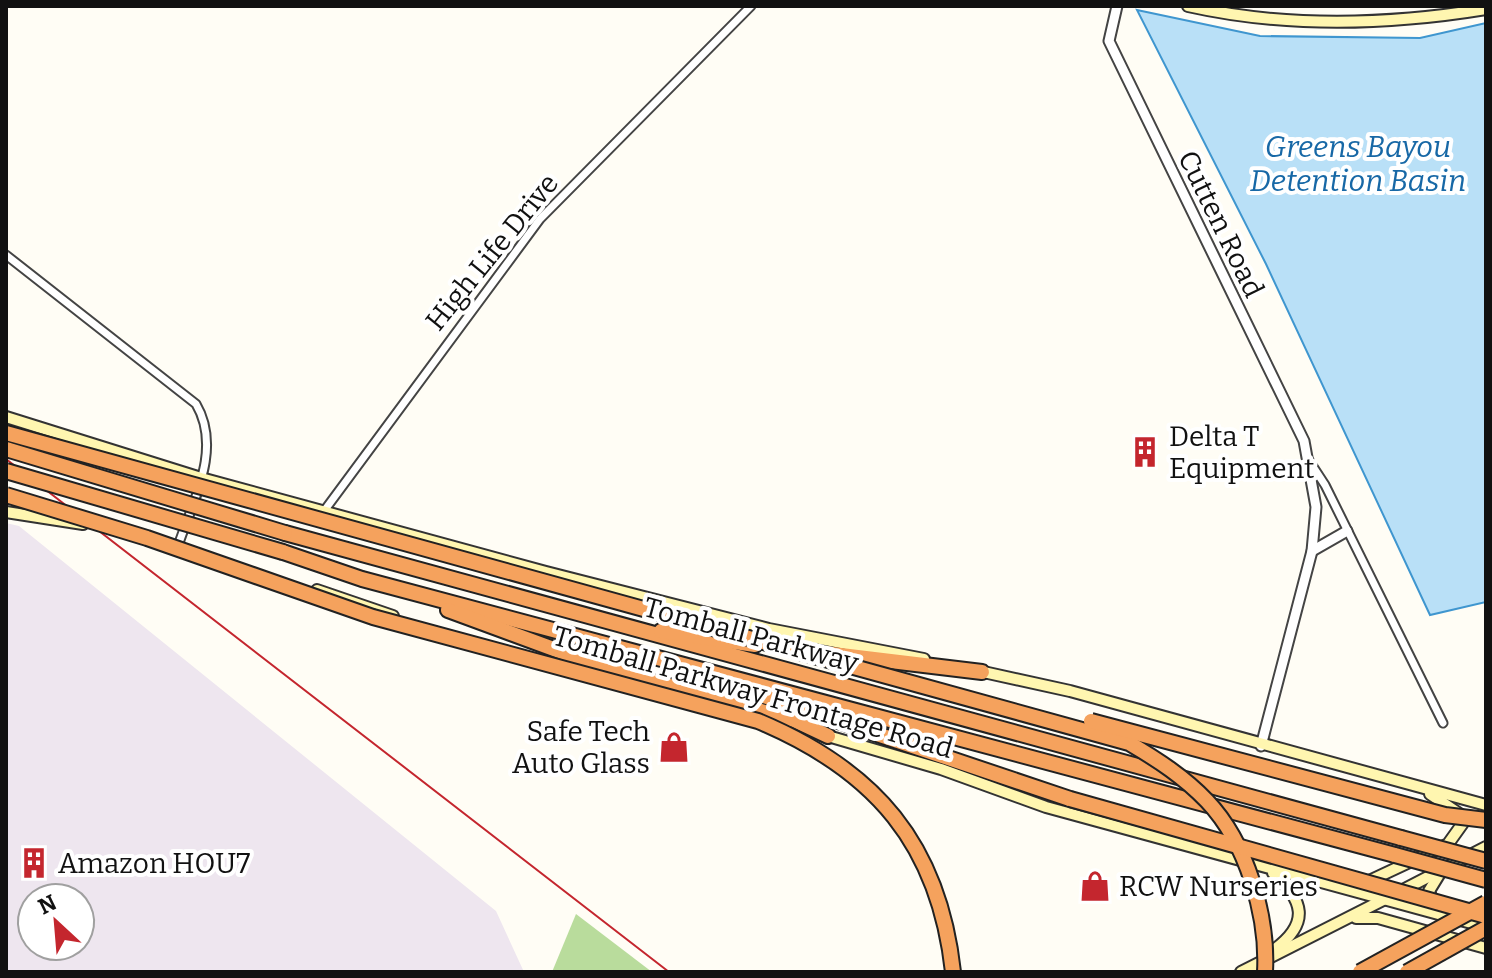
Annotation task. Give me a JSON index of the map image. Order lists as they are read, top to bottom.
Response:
{
  "streets": {
    "highway": ["Tomball Parkway"],
    "main road": ["Tomball Parkway Frontage Road"],
    "street": ["Cutten Road", "High Life Drive"]
  },
  "crossings": [
    ["Cutten Road", "Tomball Parkway Frontage Road"],
    ["High Life Drive", "Tomball Parkway Frontage Road"]
  ],
  "water": ["Greens Bayou Detention Basin"],
  "places": {
    "building": ["Delta T Equipment", "Amazon HOU7"],
    "shop": ["Safe Tech Auto Glass", "RCW Nurseries"]
  },
  "north": "top left"
}
